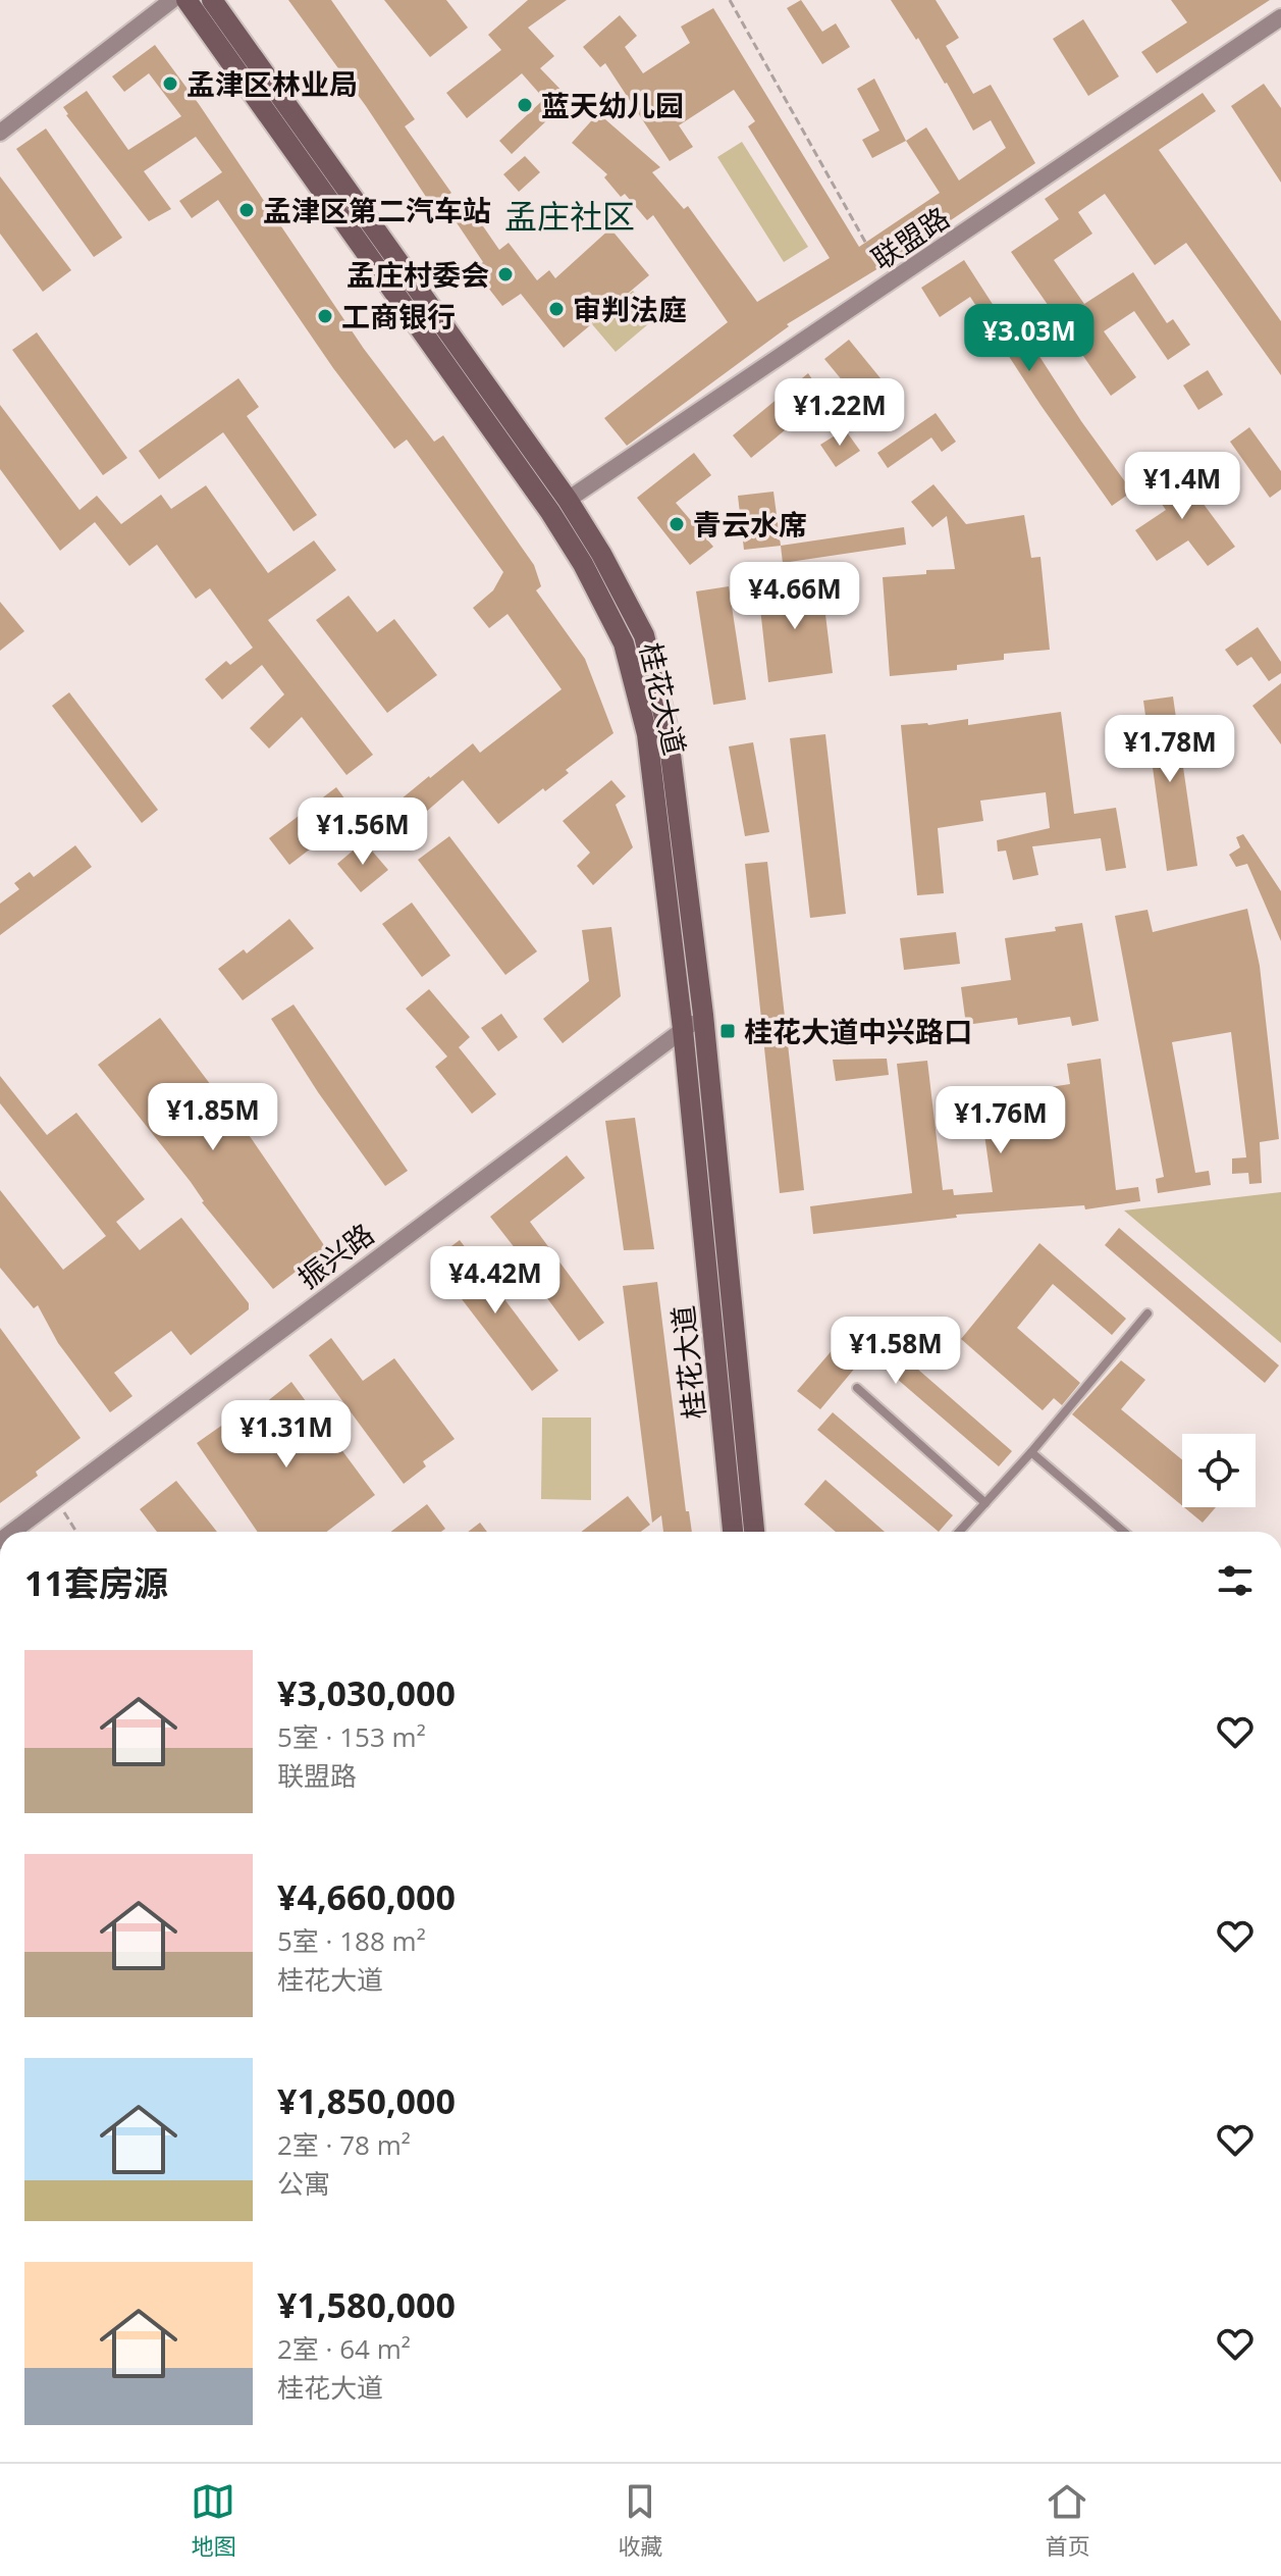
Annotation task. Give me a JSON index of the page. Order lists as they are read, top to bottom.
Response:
{
  "streets": {
    "main road": ["桂花大道"],
    "street": ["联盟路", "振兴路"]
  },
  "crossings": [
    ["联盟路", "桂花大道"],
    ["桂花大道", "振兴路"]
  ],
  "districts": ["孟庄社区"],
  "places": {
    "other": [
      "孟津区林业局",
      "蓝天幼儿园",
      "孟津区第二汽车站",
      "孟庄村委会",
      "审判法庭",
      "工商银行",
      "青云水席"
    ],
    "transit": ["桂花大道中兴路口"]
  },
  "page": {
    "price": [
      "¥3.03M",
      "¥1.22M",
      "¥1.4M",
      "¥4.66M",
      "¥1.78M",
      "¥1.56M",
      "¥1.85M",
      "¥1.76M",
      "¥4.42M",
      "¥1.58M",
      "¥1.31M"
    ],
    "heading": "11套房源",
    "list": [
      {
        "name": "¥3,030,000",
        "note": "5室 · 153 m² · 联盟路"
      },
      {
        "name": "¥4,660,000",
        "note": "5室 · 188 m² · 桂花大道"
      },
      {
        "name": "¥1,850,000",
        "note": "2室 · 78 m² · 公寓"
      },
      {
        "name": "¥1,580,000",
        "note": "2室 · 64 m² · 桂花大道"
      }
    ],
    "tabs": ["地图", "收藏", "首页"]
  }
}
